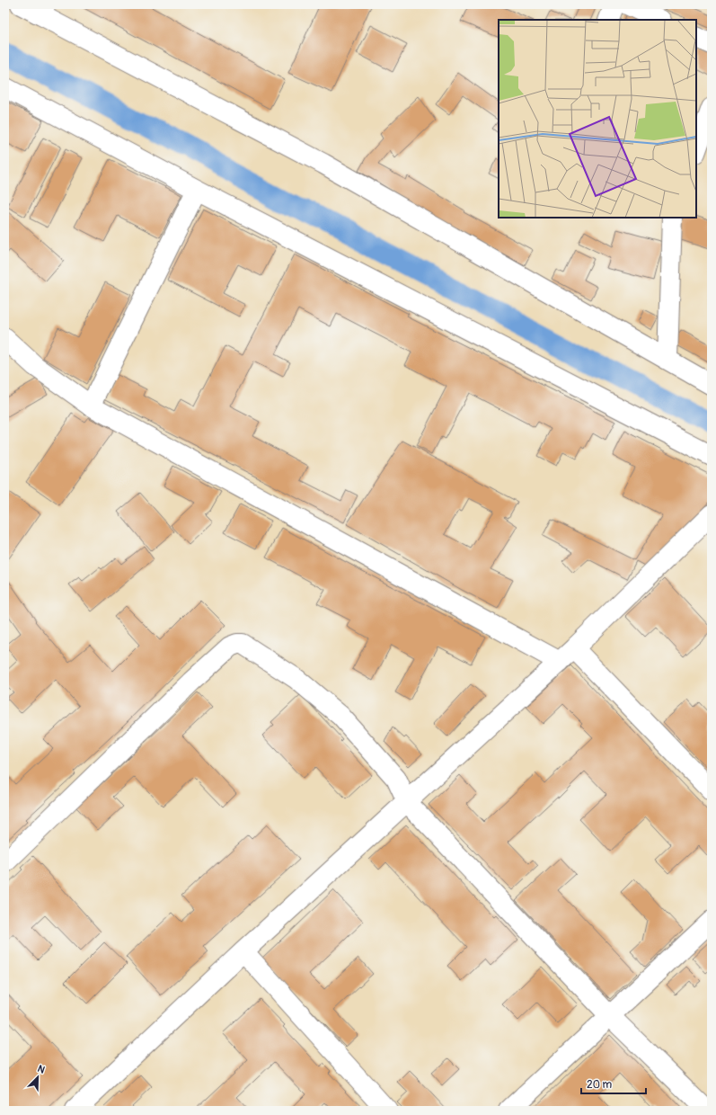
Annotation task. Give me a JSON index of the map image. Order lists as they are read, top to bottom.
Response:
{
  "scale_bar": "20 m",
  "north": "top right"
}
